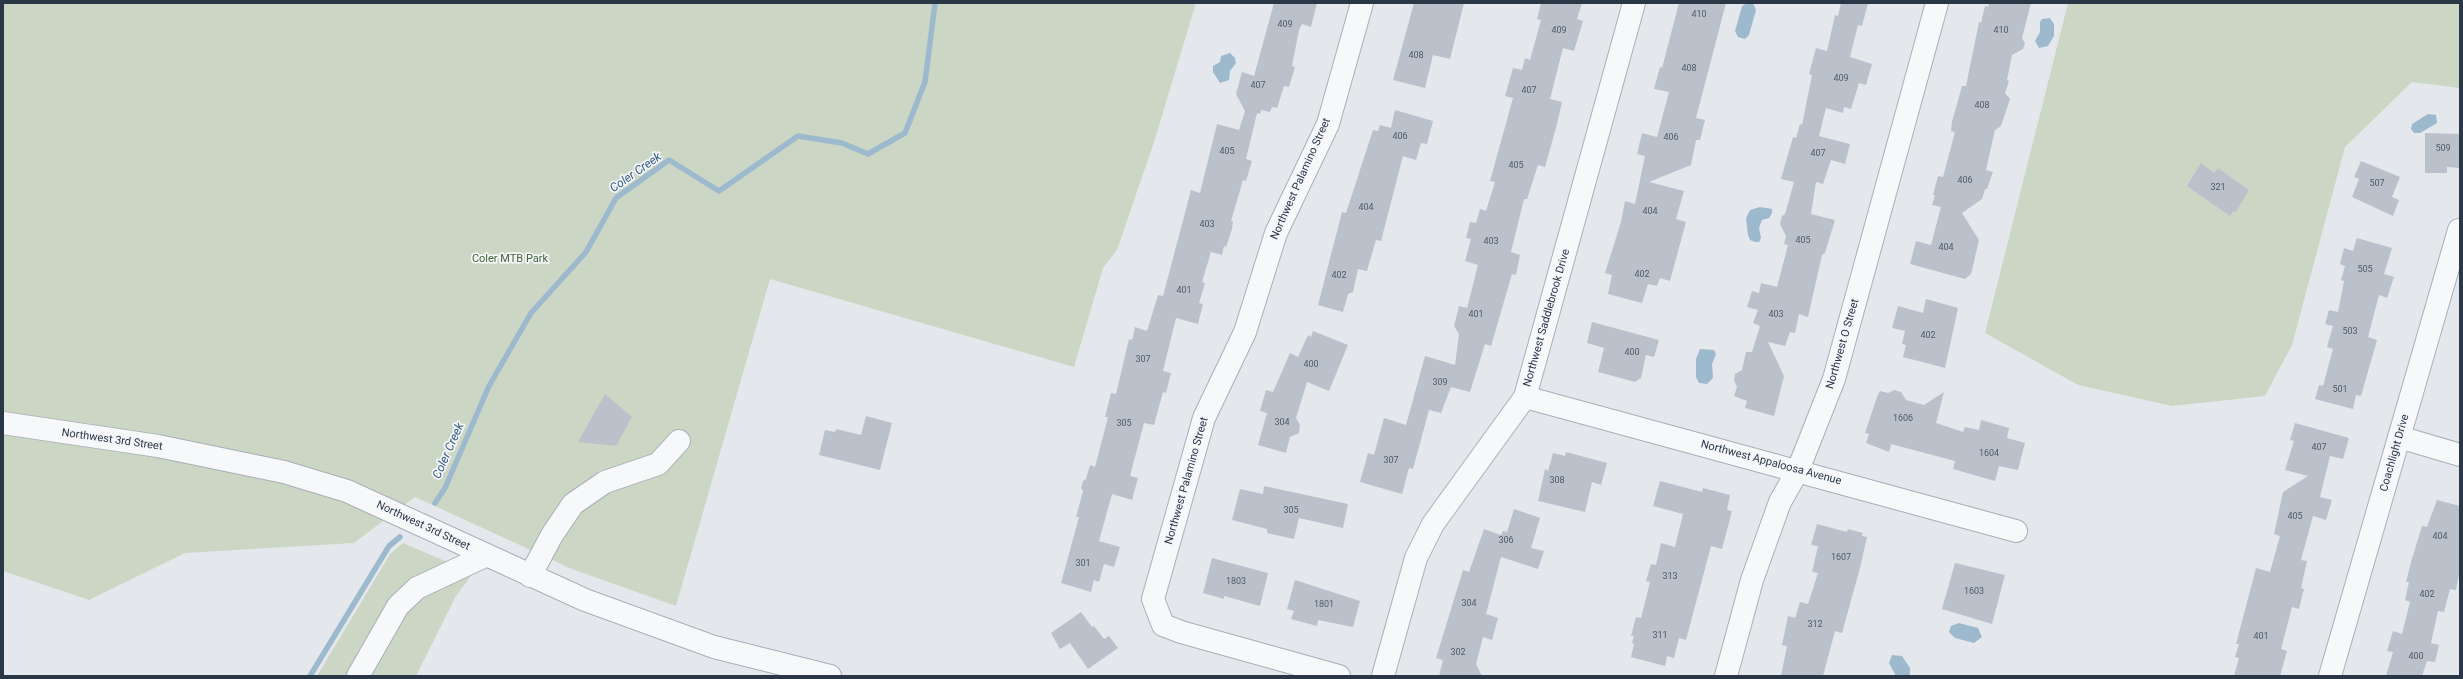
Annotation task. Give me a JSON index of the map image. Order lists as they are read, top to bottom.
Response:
{
  "streets": {
    "street": [
      "Northwest Palamino Street",
      "Northwest Saddlebrook Drive",
      "Northwest O Street",
      "Northwest 3rd Street",
      "Coachlight Drive",
      "Northwest Appaloosa Avenue"
    ]
  },
  "crossings": [
    ["Northwest Saddlebrook Drive", "Northwest Appaloosa Avenue"],
    ["Northwest O Street", "Northwest Appaloosa Avenue"]
  ],
  "water": ["Coler Creek"],
  "parks": ["Coler MTB Park"],
  "house_numbers": [
    "410",
    "409",
    "409",
    "410",
    "408",
    "408",
    "409",
    "407",
    "407",
    "408",
    "406",
    "406",
    "509",
    "405",
    "407",
    "405",
    "406",
    "507",
    "321",
    "404",
    "404",
    "403",
    "405",
    "403",
    "404",
    "505",
    "402",
    "402",
    "401",
    "401",
    "403",
    "503",
    "402",
    "400",
    "307",
    "400",
    "309",
    "501",
    "1606",
    "304",
    "305",
    "407",
    "1604",
    "307",
    "308",
    "305",
    "405",
    "404",
    "306",
    "1607",
    "301",
    "313",
    "1803",
    "1603",
    "402",
    "304",
    "1801",
    "312",
    "311",
    "401",
    "302",
    "400"
  ]
}
